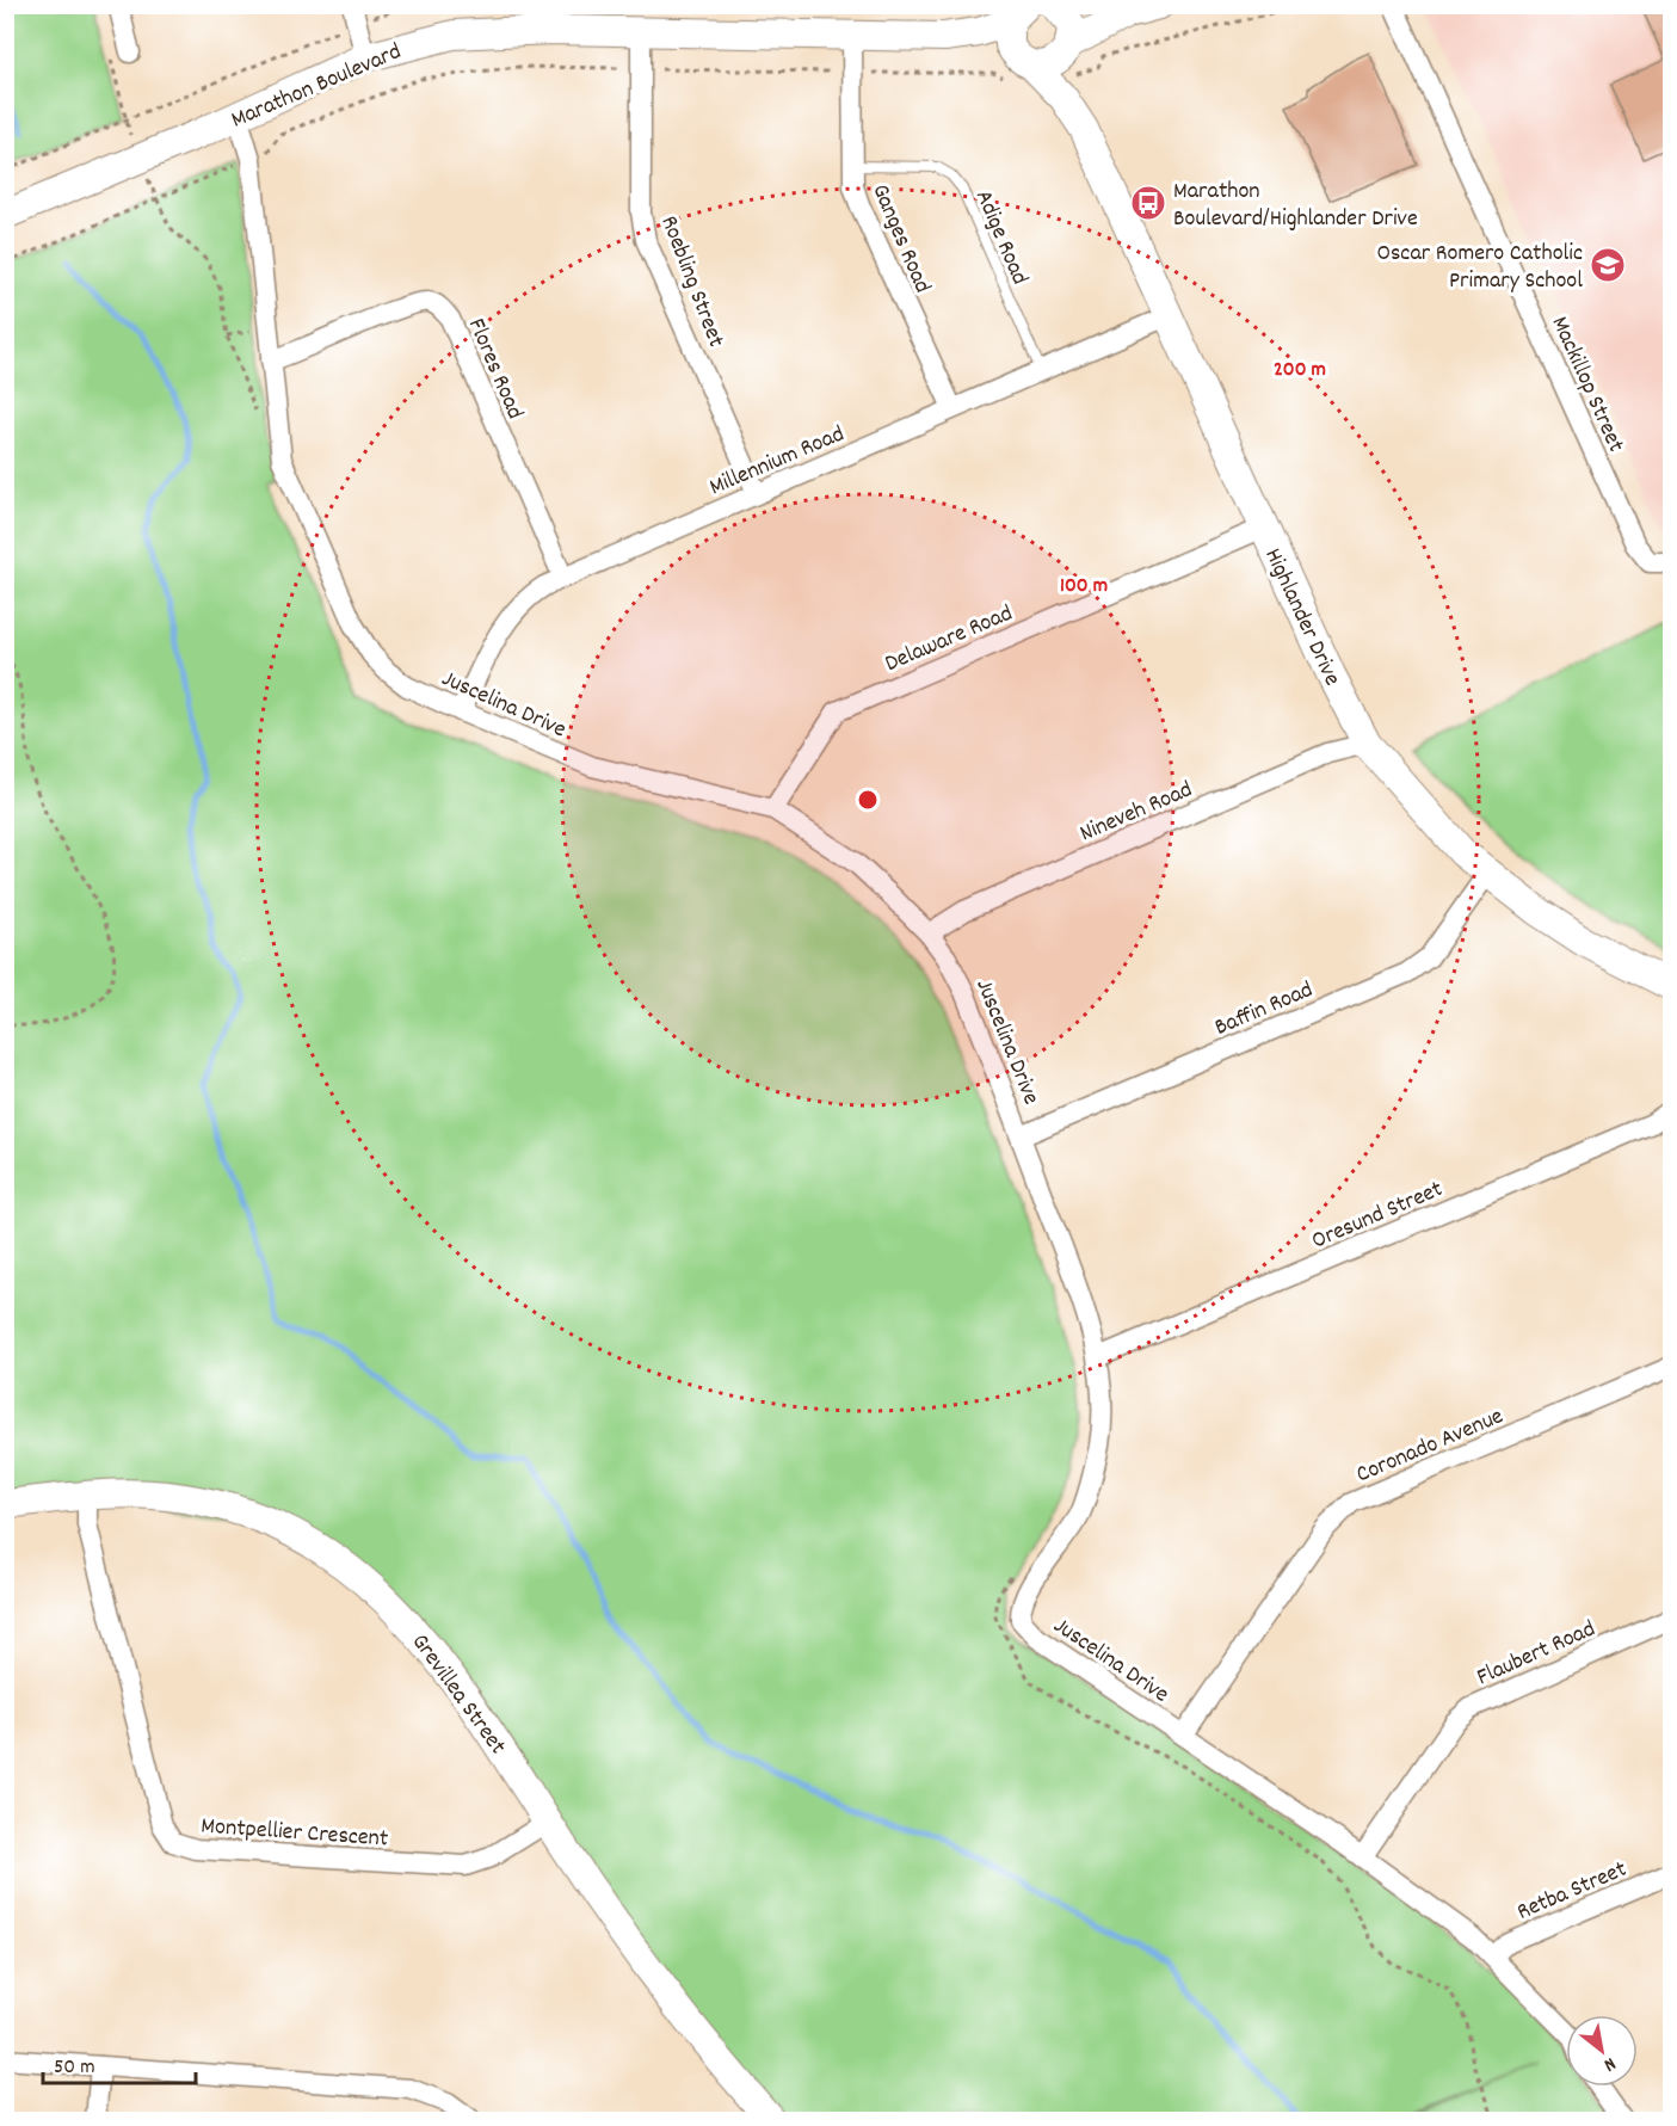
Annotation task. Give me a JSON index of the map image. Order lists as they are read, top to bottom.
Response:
{
  "streets": {
    "street": [
      "Marathon Boulevard",
      "Ganges Road",
      "Roebling Street",
      "Flores Road",
      "Mackillop Street",
      "Millennium Road",
      "Highlander Drive",
      "Delaware Road",
      "Juscelina Drive",
      "Nineveh Road",
      "Baffin Road",
      "Oresund Street",
      "Coronado Avenue",
      "Flaubert Road",
      "Grevillea Street",
      "Montpellier Crescent",
      "Retba Street"
    ],
    "lane": ["Adige Road"]
  },
  "crossings": [
    ["Marathon Boulevard", "Ganges Road"],
    ["Marathon Boulevard", "Roebling Street"],
    ["Marathon Boulevard", "Highlander Drive"],
    ["Marathon Boulevard", "Juscelina Drive"],
    ["Adige Road", "Ganges Road"],
    ["Adige Road", "Millennium Road"],
    ["Ganges Road", "Millennium Road"],
    ["Roebling Street", "Millennium Road"],
    ["Flores Road", "Millennium Road"],
    ["Flores Road", "Juscelina Drive"],
    ["Millennium Road", "Highlander Drive"],
    ["Millennium Road", "Juscelina Drive"],
    ["Highlander Drive", "Delaware Road"],
    ["Highlander Drive", "Nineveh Road"],
    ["Highlander Drive", "Baffin Road"],
    ["Delaware Road", "Juscelina Drive"],
    ["Juscelina Drive", "Nineveh Road"],
    ["Juscelina Drive", "Baffin Road"],
    ["Juscelina Drive", "Oresund Street"],
    ["Juscelina Drive", "Coronado Avenue"],
    ["Juscelina Drive", "Flaubert Road"],
    ["Juscelina Drive", "Retba Street"],
    ["Grevillea Street", "Montpellier Crescent"]
  ],
  "places": {
    "bus stop": ["Marathon Boulevard/Highlander Drive"],
    "school or university": ["Oscar Romero Catholic Primary School"]
  },
  "scale_bar": "50 m",
  "north": "bottom right",
  "rings": ["200 m", "100 m"]
}
